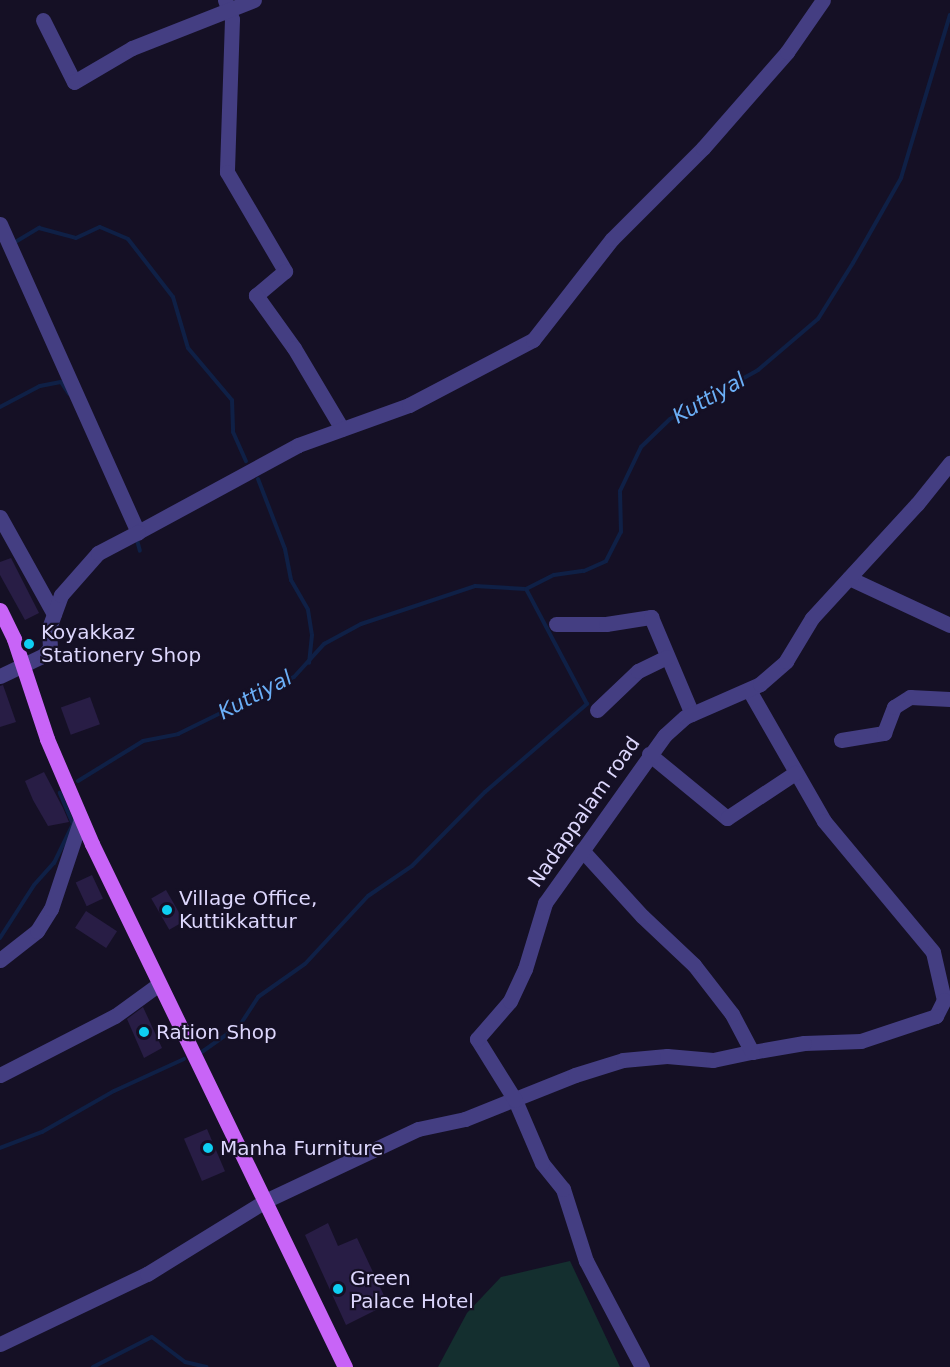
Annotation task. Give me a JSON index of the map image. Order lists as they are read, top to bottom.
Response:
{
  "streets": {
    "street": ["Nadappalam road"]
  },
  "water": ["Kuttiyal"],
  "places": [
    "Koyakkaz Stationery Shop",
    "Village Office, Kuttikkattur",
    "Ration Shop",
    "Manha Furniture",
    "Green Palace Hotel"
  ]
}
